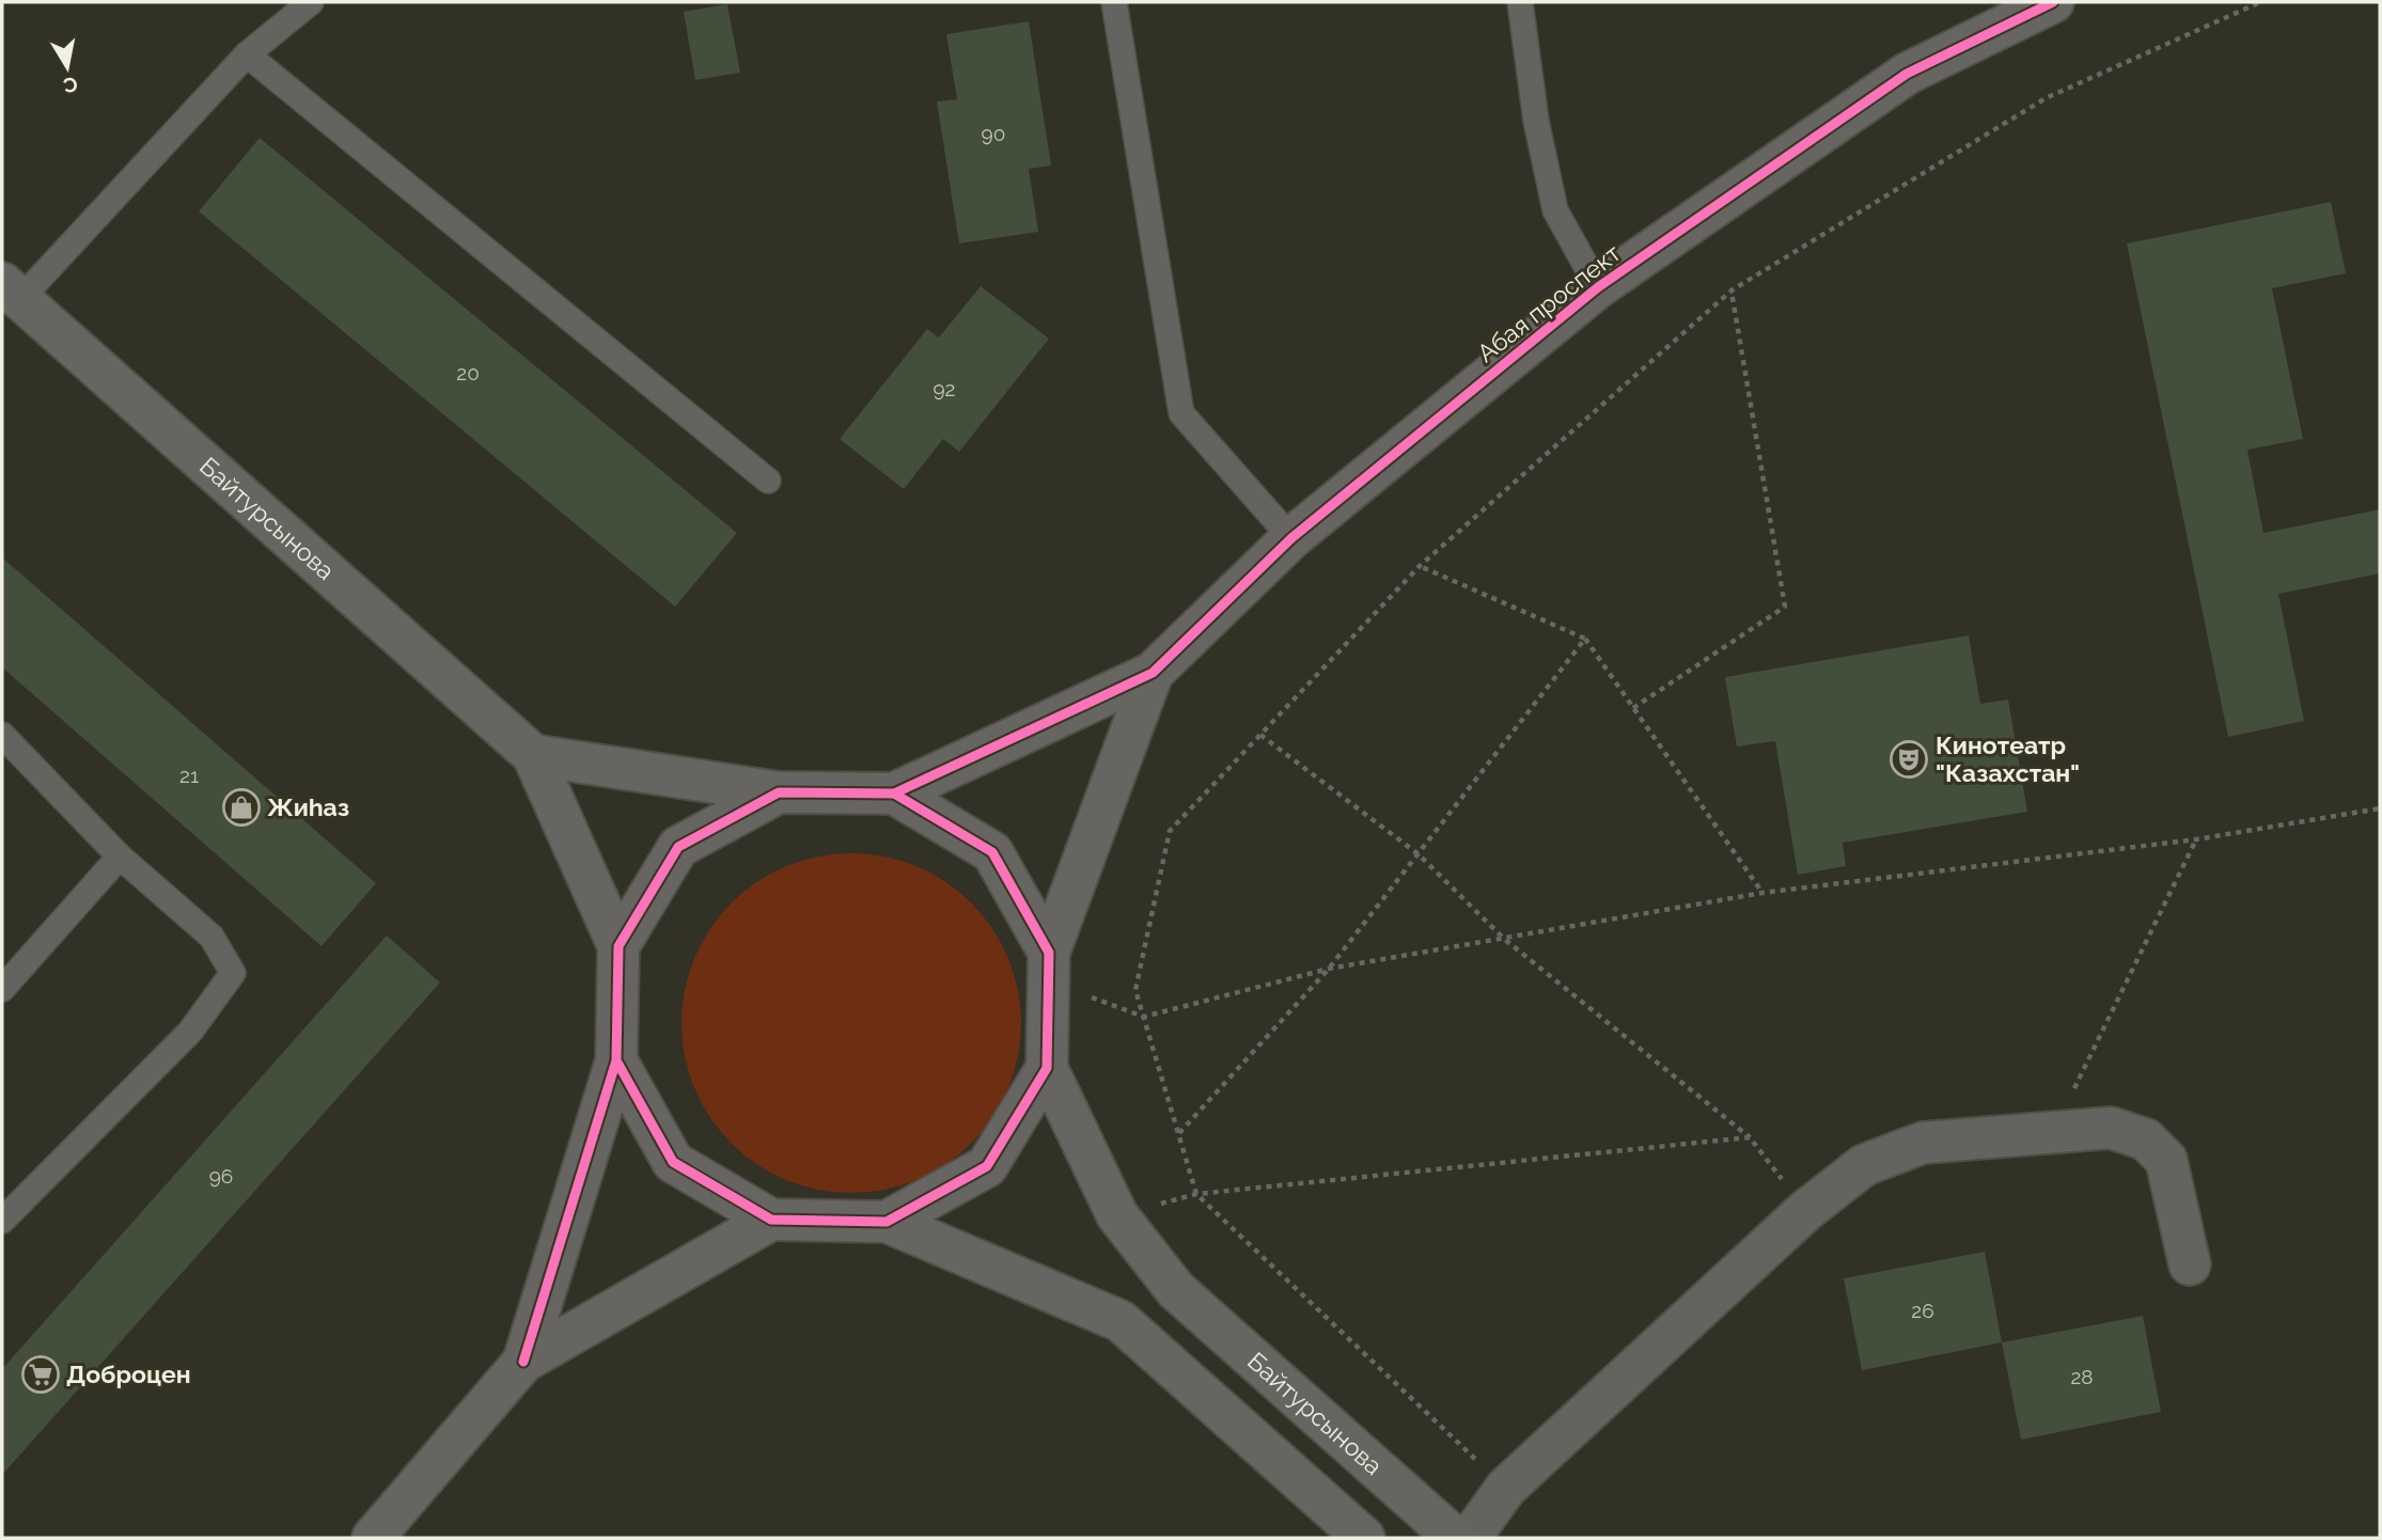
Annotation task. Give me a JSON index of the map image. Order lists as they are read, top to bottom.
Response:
{
  "streets": {
    "street": ["Абая проспект", "Байтурсынова"]
  },
  "places": {
    "theatre": ["Кинотеатр \"Казахстан\""],
    "shop": ["Жиһаз"],
    "supermarket": ["Доброцен"]
  },
  "house_numbers": [
    "90",
    "20",
    "92",
    "21",
    "96",
    "26",
    "28"
  ],
  "north": "bottom"
}
